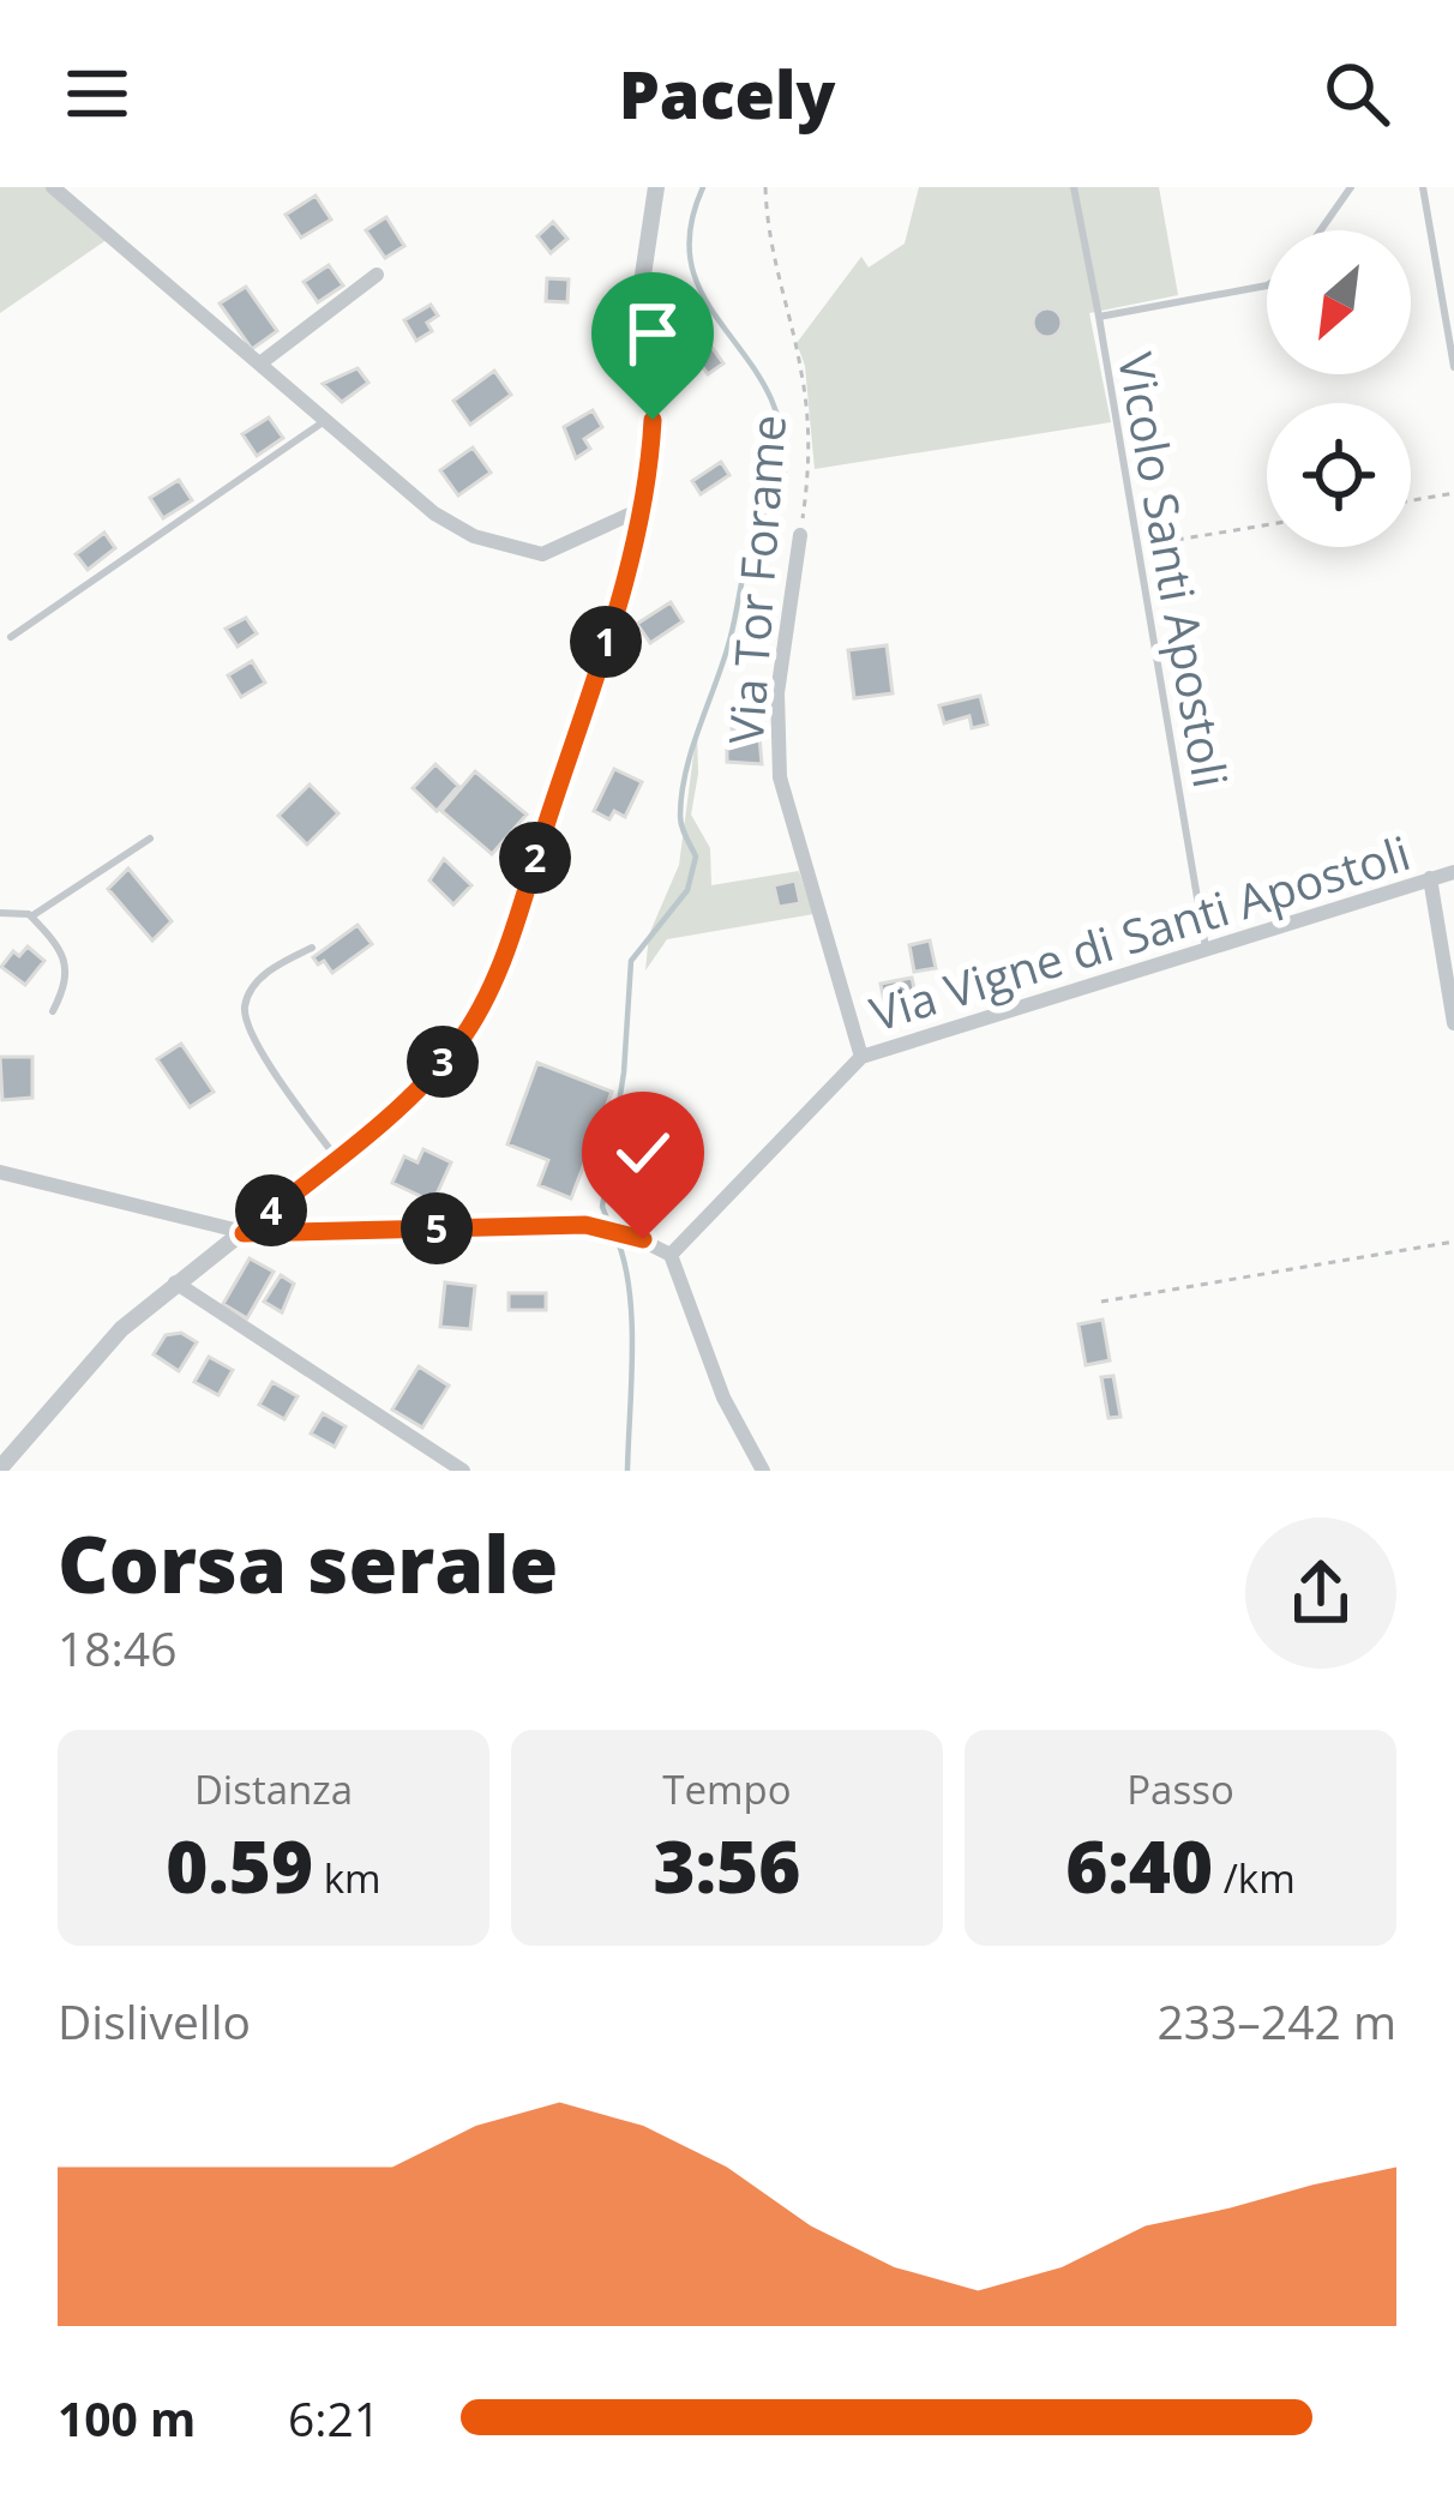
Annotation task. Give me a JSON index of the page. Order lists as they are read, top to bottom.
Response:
{
  "streets": {
    "street": ["Via Tor Forame", "Via Vigne di Santi Apostoli"],
    "lane": ["Vicolo Santi Apostoli"]
  },
  "crossings": [
    ["Vicolo Santi Apostoli", "Via Vigne di Santi Apostoli"],
    ["Via Tor Forame", "Via Vigne di Santi Apostoli"]
  ],
  "north": "bottom left",
  "page": {
    "header": "Pacely",
    "pins": [
      "1",
      "2",
      "3",
      "4",
      "5"
    ],
    "heading": ["Corsa serale", "18:46"],
    "stats": [
      ["Distanza", "0.59 km"],
      ["Tempo", "3:56"],
      ["Passo", "6:40 /km"]
    ],
    "chart": ["Dislivello", "233–242 m"],
    "list": [
      {
        "name": "100 m",
        "note": "6:21"
      }
    ]
  }
}
